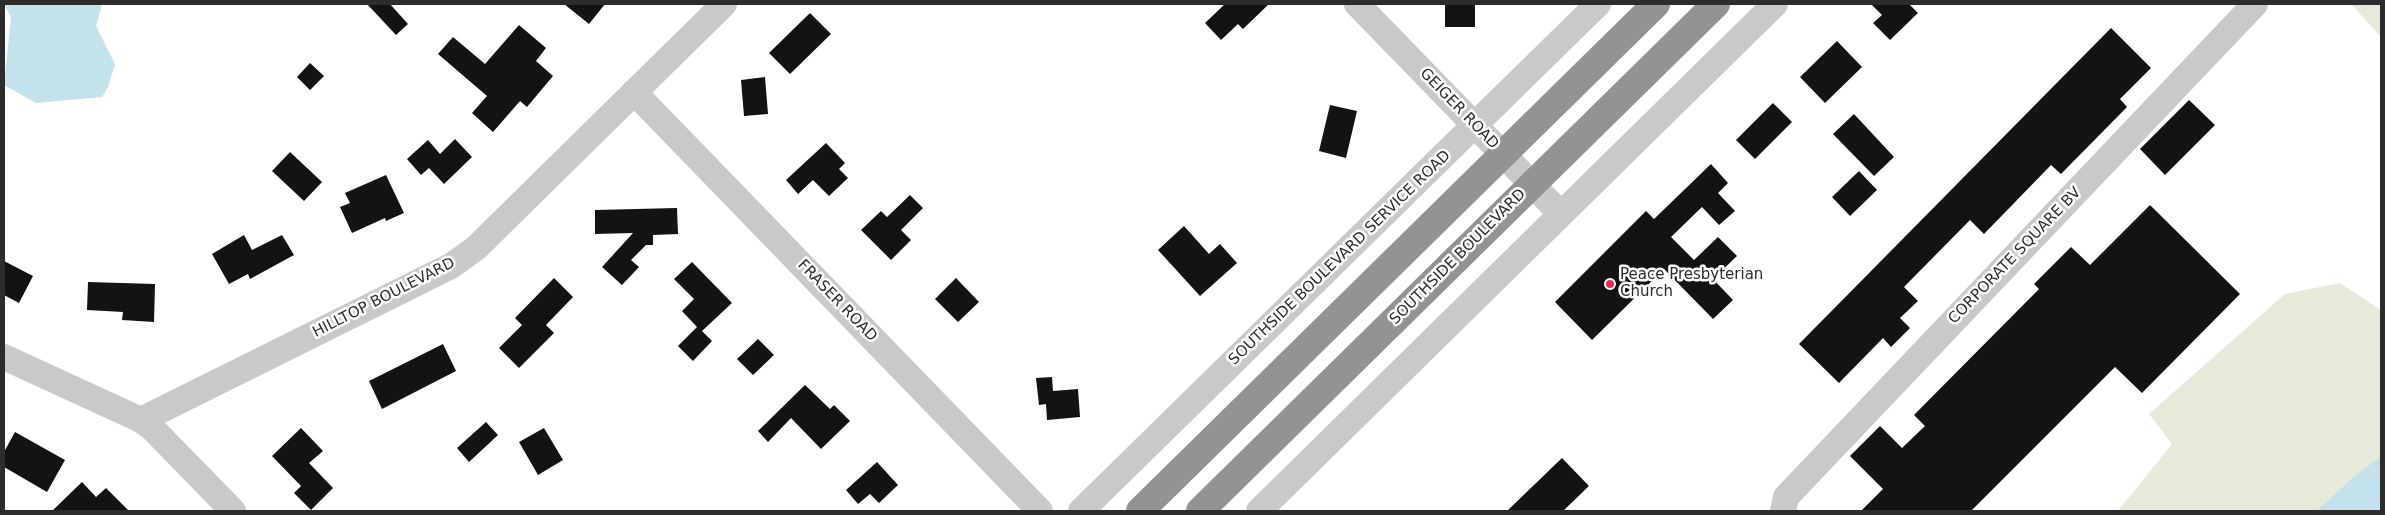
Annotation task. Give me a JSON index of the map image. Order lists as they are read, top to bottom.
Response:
{
  "streets": {
    "highway": ["SOUTHSIDE BOULEVARD"],
    "street": [
      "GEIGER ROAD",
      "CORPORATE SQUARE BV",
      "SOUTHSIDE BOULEVARD SERVICE ROAD",
      "HILLTOP BOULEVARD",
      "FRASER ROAD"
    ]
  },
  "crossings": [
    ["GEIGER ROAD", "SOUTHSIDE BOULEVARD"],
    ["GEIGER ROAD", "SOUTHSIDE BOULEVARD SERVICE ROAD"],
    ["HILLTOP BOULEVARD", "FRASER ROAD"]
  ],
  "places": ["Peace Presbyterian Church"]
}
